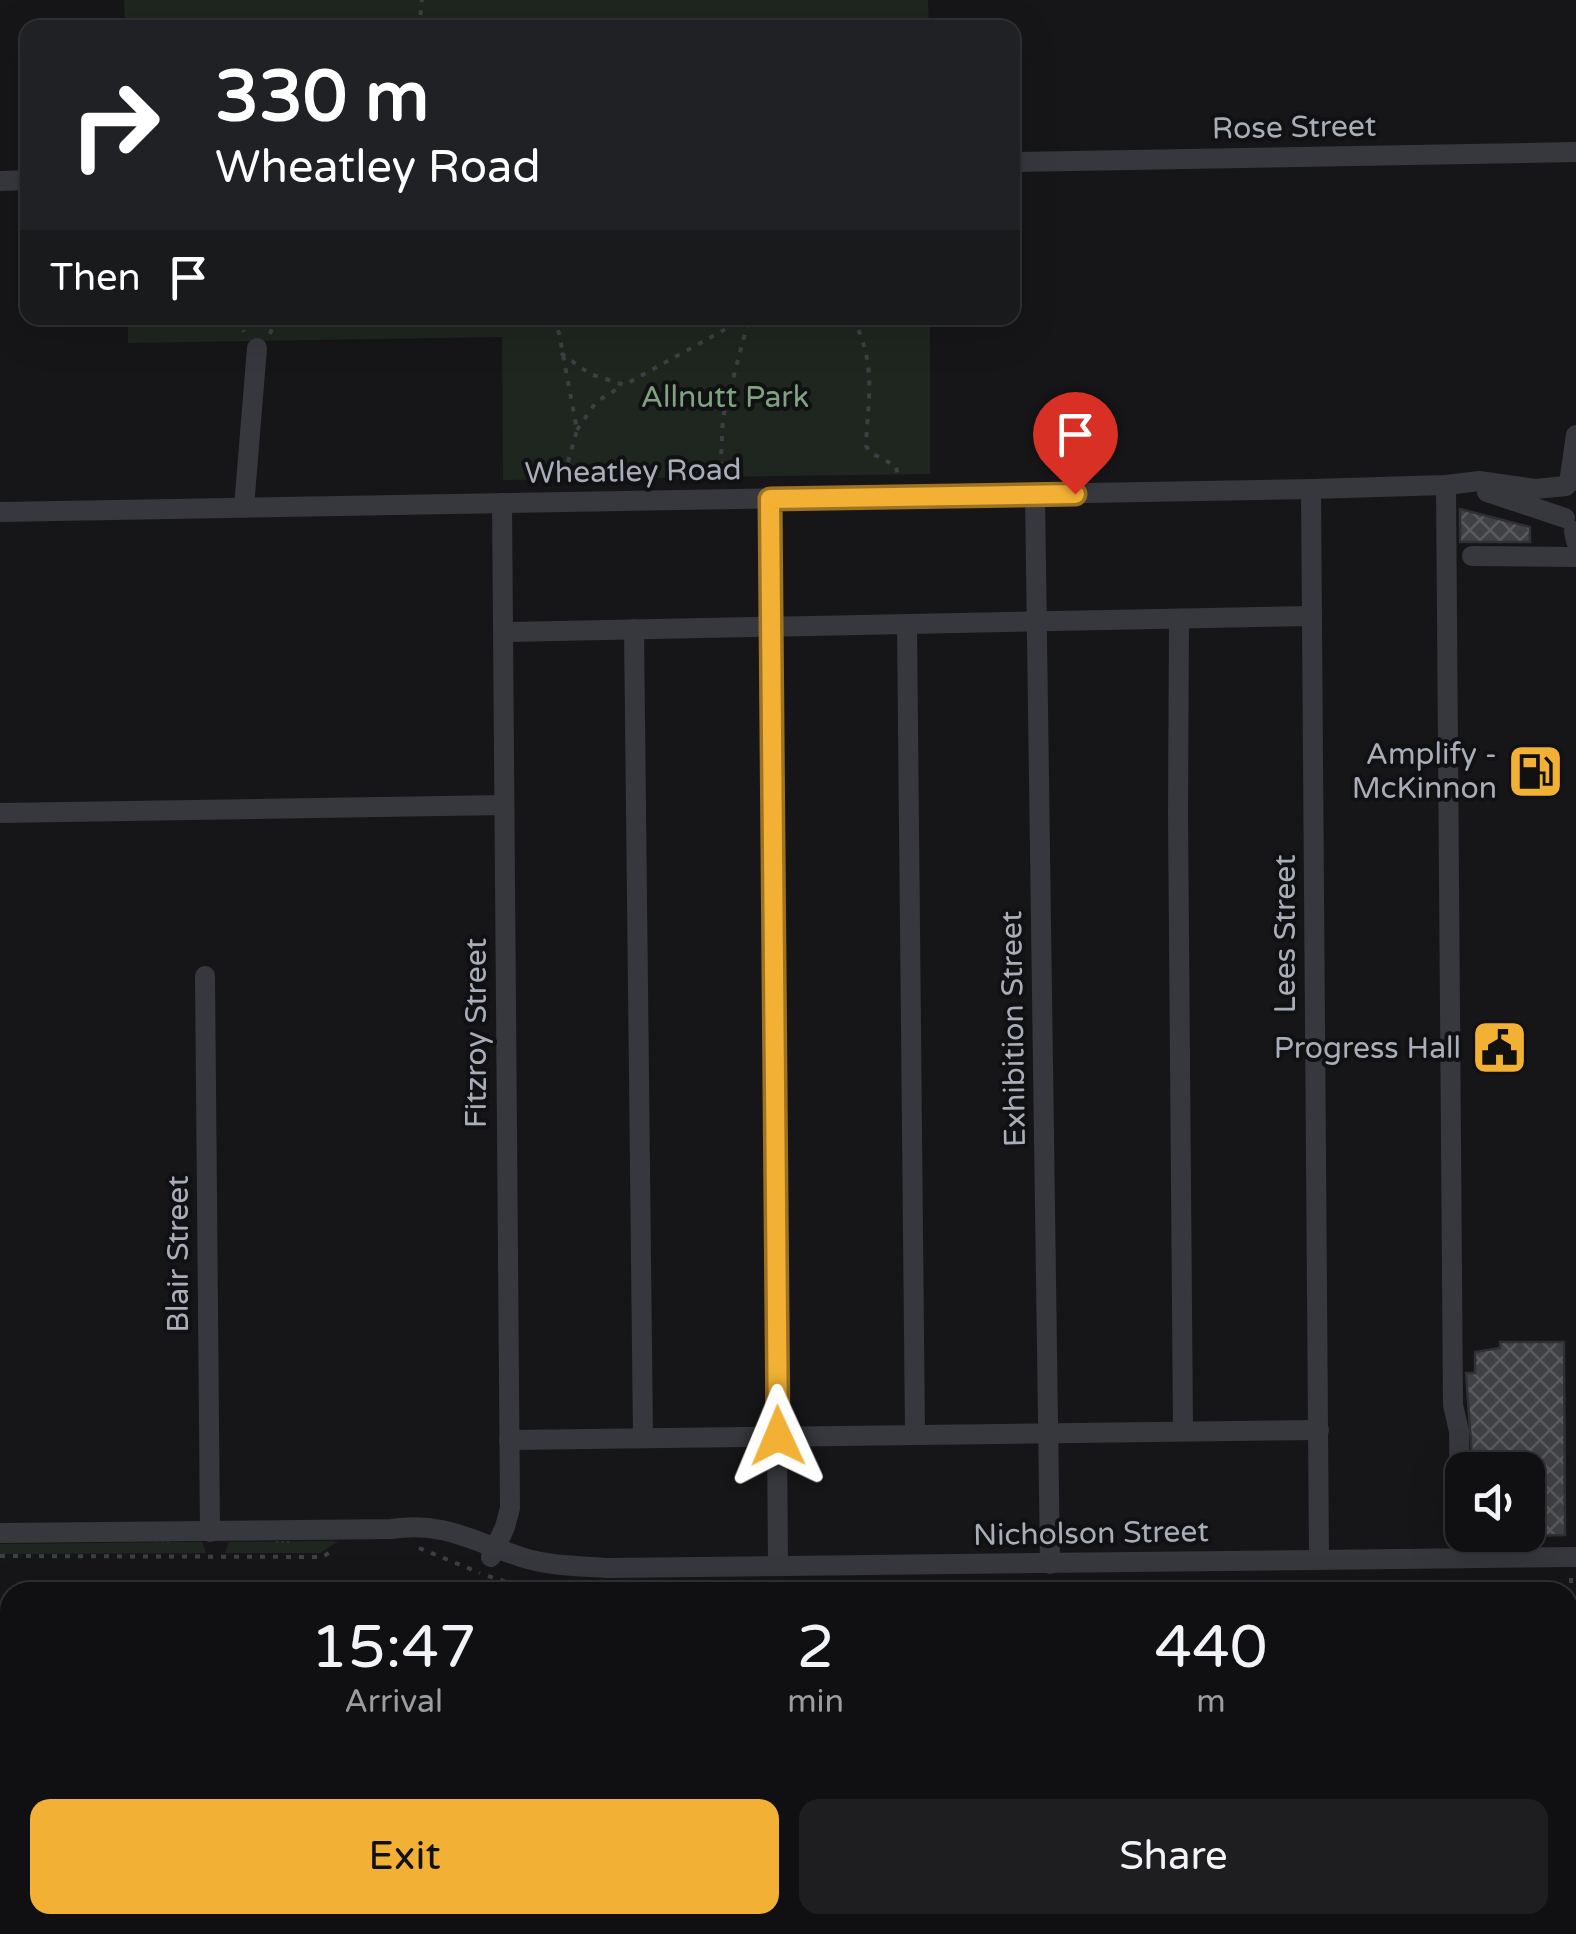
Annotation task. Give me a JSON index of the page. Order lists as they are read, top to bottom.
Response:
{
  "streets": {
    "street": [
      "Rose Street",
      "Wheatley Road",
      "Lees Street",
      "Exhibition Street",
      "Fitzroy Street",
      "Blair Street",
      "Nicholson Street"
    ]
  },
  "crossings": [
    ["Wheatley Road", "Lees Street"],
    ["Wheatley Road", "Exhibition Street"],
    ["Wheatley Road", "Fitzroy Street"],
    ["Lees Street", "Nicholson Street"],
    ["Exhibition Street", "Nicholson Street"],
    ["Fitzroy Street", "Nicholson Street"],
    ["Blair Street", "Nicholson Street"]
  ],
  "parks": ["Allnutt Park"],
  "places": {
    "fuel station": ["Amplify - McKinnon"],
    "public building": ["Progress Hall"]
  },
  "page": {
    "turn": ["330 m", "Wheatley Road"],
    "then": "Then",
    "eta": [
      "15:47",
      "Arrival",
      "2",
      "min",
      "440",
      "m"
    ],
    "buttons": ["Exit", "Share"]
  }
}
